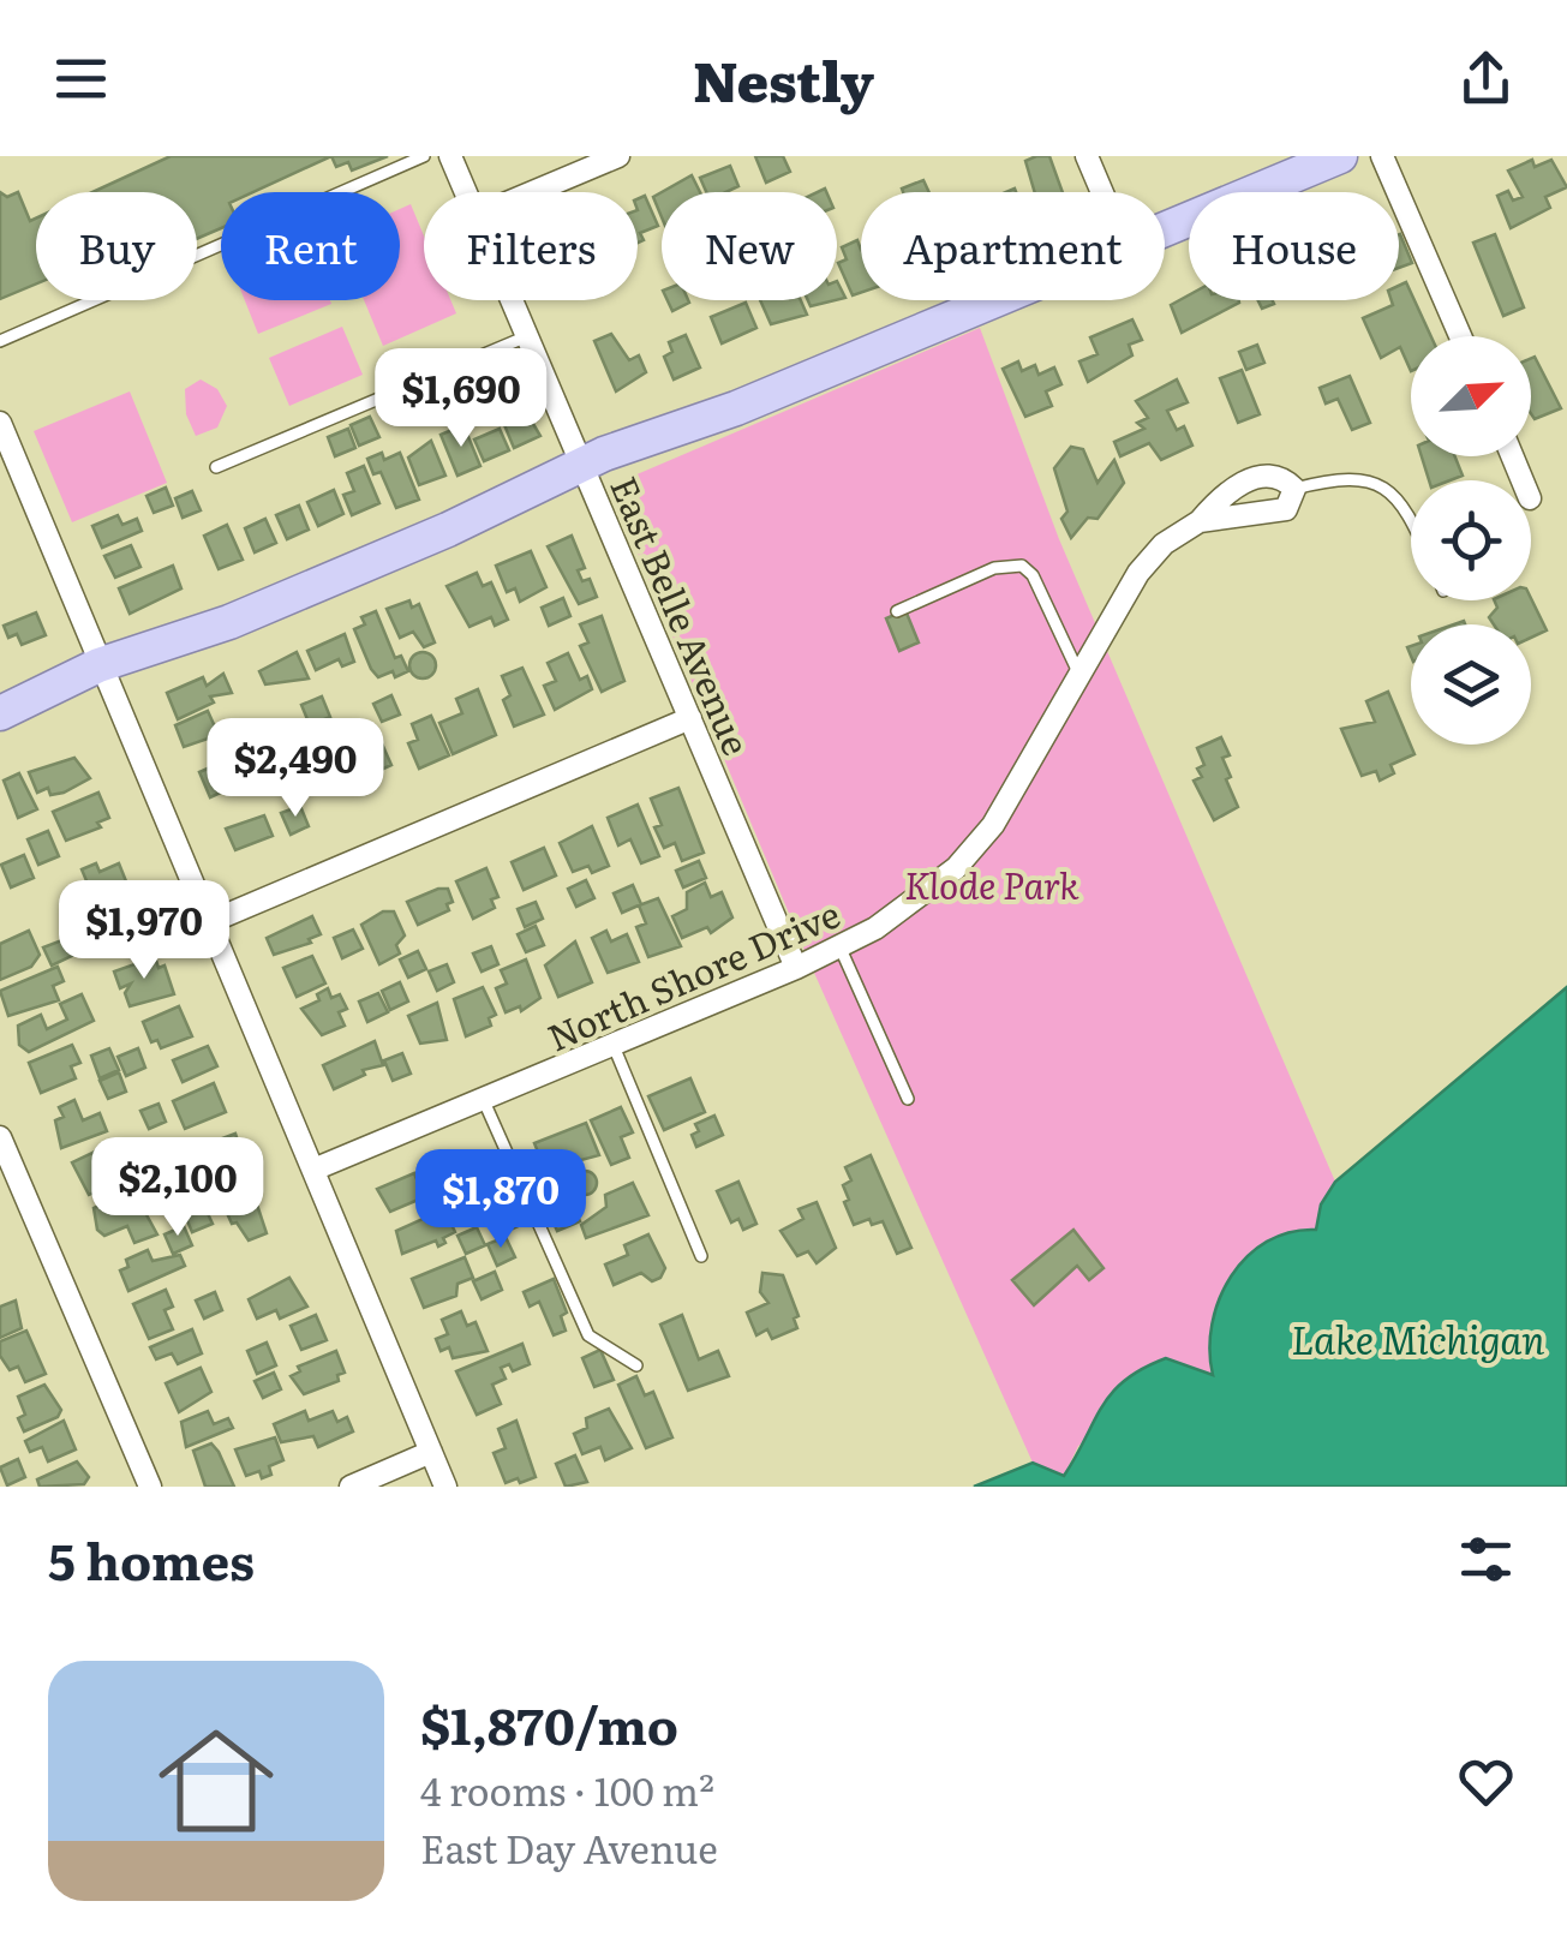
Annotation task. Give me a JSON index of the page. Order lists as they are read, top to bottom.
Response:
{
  "streets": {
    "street": ["East Belle Avenue", "North Shore Drive"]
  },
  "crossings": [
    ["East Belle Avenue", "North Shore Drive"]
  ],
  "water": ["Lake Michigan"],
  "parks": ["Klode Park"],
  "north": "top right",
  "page": {
    "header": "Nestly",
    "chip": [
      "Buy",
      "Rent",
      "Filters",
      "New",
      "Apartment",
      "House"
    ],
    "price": [
      "$1,690",
      "$2,490",
      "$1,970",
      "$2,100",
      "$1,870"
    ],
    "heading": "5 homes",
    "list": [
      {
        "name": "$1,870/mo",
        "note": "4 rooms · 100 m² · East Day Avenue"
      }
    ]
  }
}
